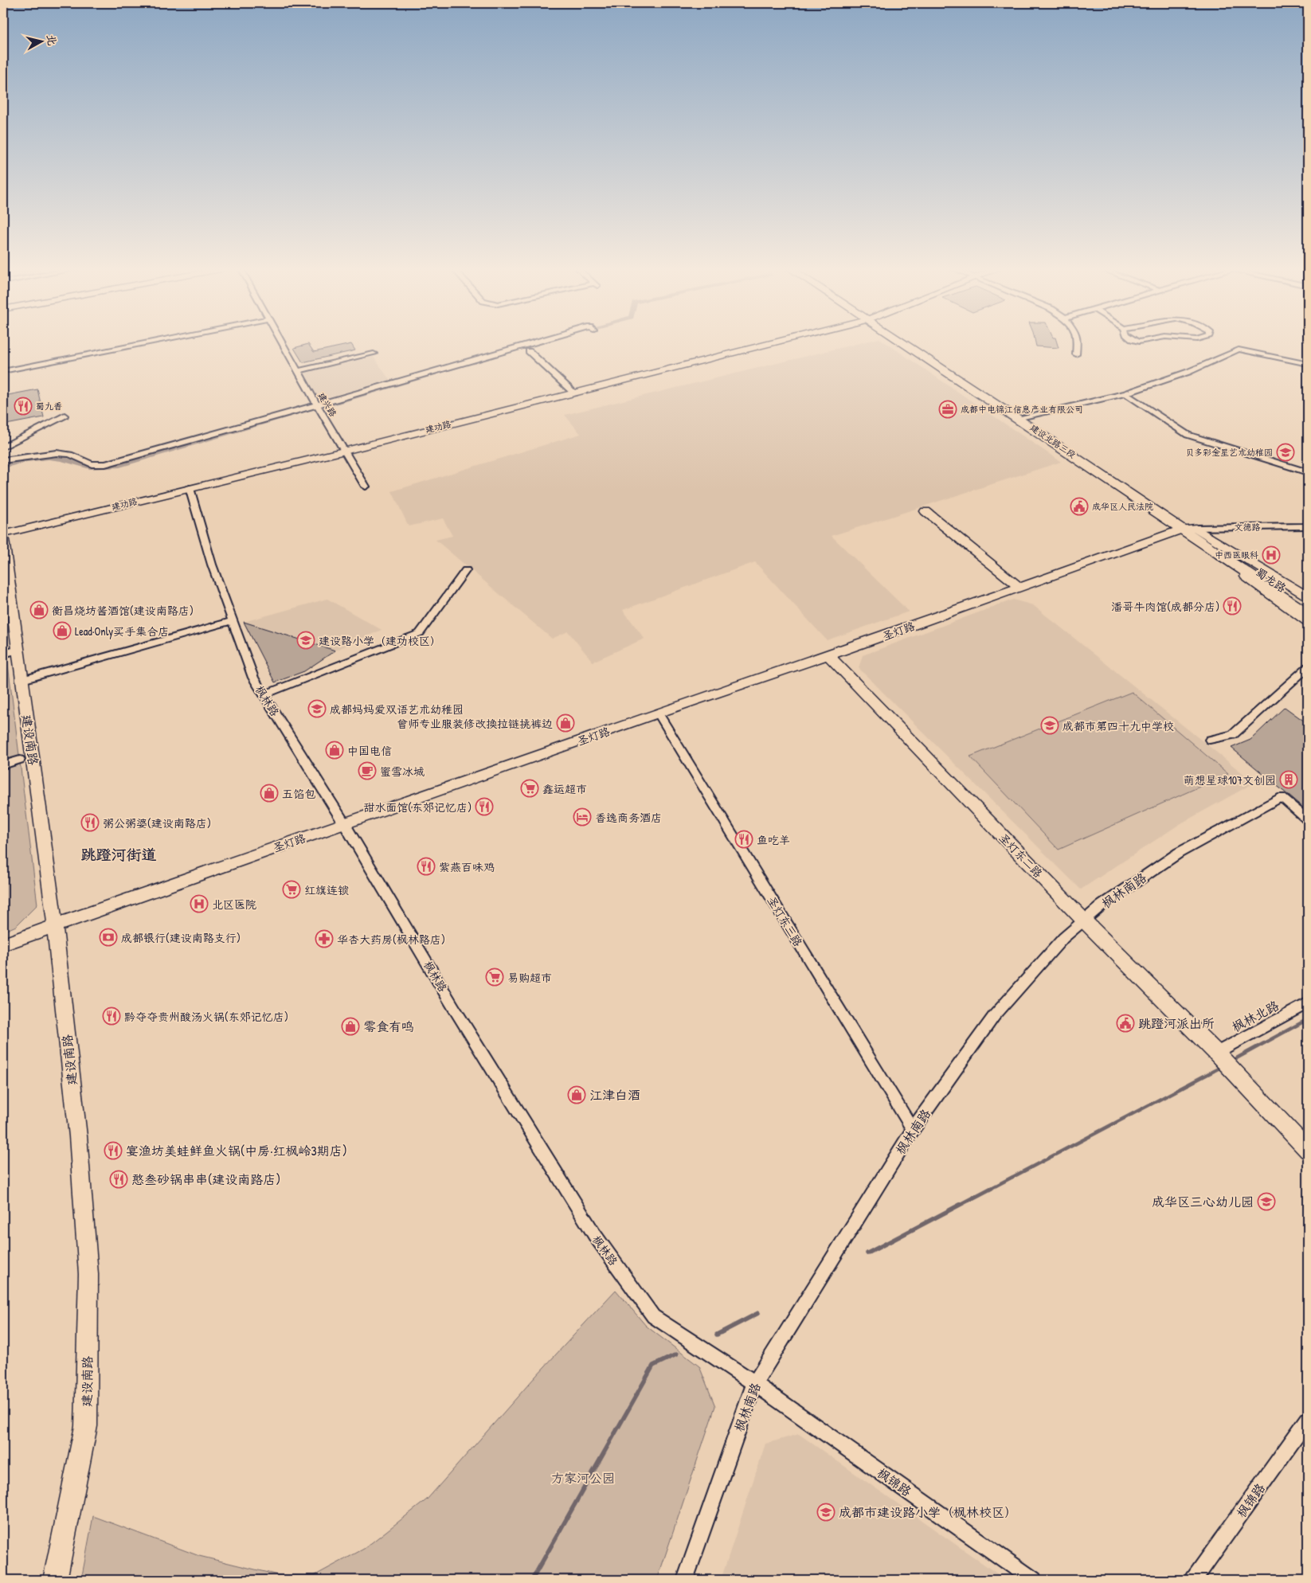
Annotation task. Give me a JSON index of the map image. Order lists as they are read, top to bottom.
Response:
{
  "streets": {
    "main road": ["建设北路三段", "蜀龙路"],
    "street": [
      "建兴路",
      "建功路",
      "文德路",
      "圣灯路",
      "枫林路",
      "建设南路",
      "圣灯东二路",
      "枫林南路",
      "圣灯东三路",
      "枫林北路",
      "枫锦路"
    ]
  },
  "crossings": [
    ["建兴路", "建功路"],
    ["建功路", "枫林路"],
    ["建设北路三段", "文德路"],
    ["建设北路三段", "蜀龙路"],
    ["建设北路三段", "圣灯路"],
    ["文德路", "蜀龙路"],
    ["文德路", "圣灯路"],
    ["蜀龙路", "圣灯路"],
    ["圣灯路", "枫林路"],
    ["圣灯路", "建设南路"],
    ["圣灯路", "圣灯东二路"],
    ["圣灯路", "圣灯东三路"],
    ["枫林路", "枫林南路"],
    ["枫林路", "枫锦路"],
    ["圣灯东二路", "枫林南路"],
    ["圣灯东二路", "枫林北路"],
    ["枫林南路", "圣灯东三路"],
    ["枫林南路", "枫锦路"]
  ],
  "districts": ["跳蹬河街道"],
  "parks": ["方家河公园"],
  "places": {
    "restaurant": [
      "蜀九香",
      "潘哥牛肉馆(成都分店)",
      "甜水面馆(东郊记忆店)",
      "粥公粥婆(建设南路店)",
      "鱼吃羊",
      "紫燕百味鸡",
      "黔夺夺贵州酸汤火锅(东郊记忆店)",
      "宴渔坊美蛙鲜鱼火锅(中房·红枫岭3期店)",
      "憨叁砂锅串串(建设南路店)"
    ],
    "office": ["成都中电锦江信息产业有限公司"],
    "school or university": [
      "贝多彩金星艺术幼稚园",
      "建设路小学（建功校区）",
      "成都妈妈爱双语艺术幼稚园",
      "成都市第四十九中学校",
      "成华区三心幼儿园",
      "成都市建设路小学（枫林校区）"
    ],
    "public building": ["成华区人民法院", "跳蹬河派出所"],
    "hospital": ["中西医眼科", "北区医院"],
    "shop": [
      "衡昌烧坊酱酒馆(建设南路店)",
      "Lead·Only买手集合店",
      "曾师专业服装修改换拉链挑裤边",
      "中国电信",
      "五馅包",
      "零食有鸣",
      "江津白酒"
    ],
    "cafe": ["蜜雪冰城"],
    "building": ["萌想星球107文创园"],
    "supermarket": ["鑫运超市", "红旗连锁", "易购超市"],
    "hotel": ["香逸商务酒店"],
    "bank": ["成都银行(建设南路支行)"],
    "pharmacy": ["华杏大药房(枫林路店)"]
  },
  "north": "right"
}
